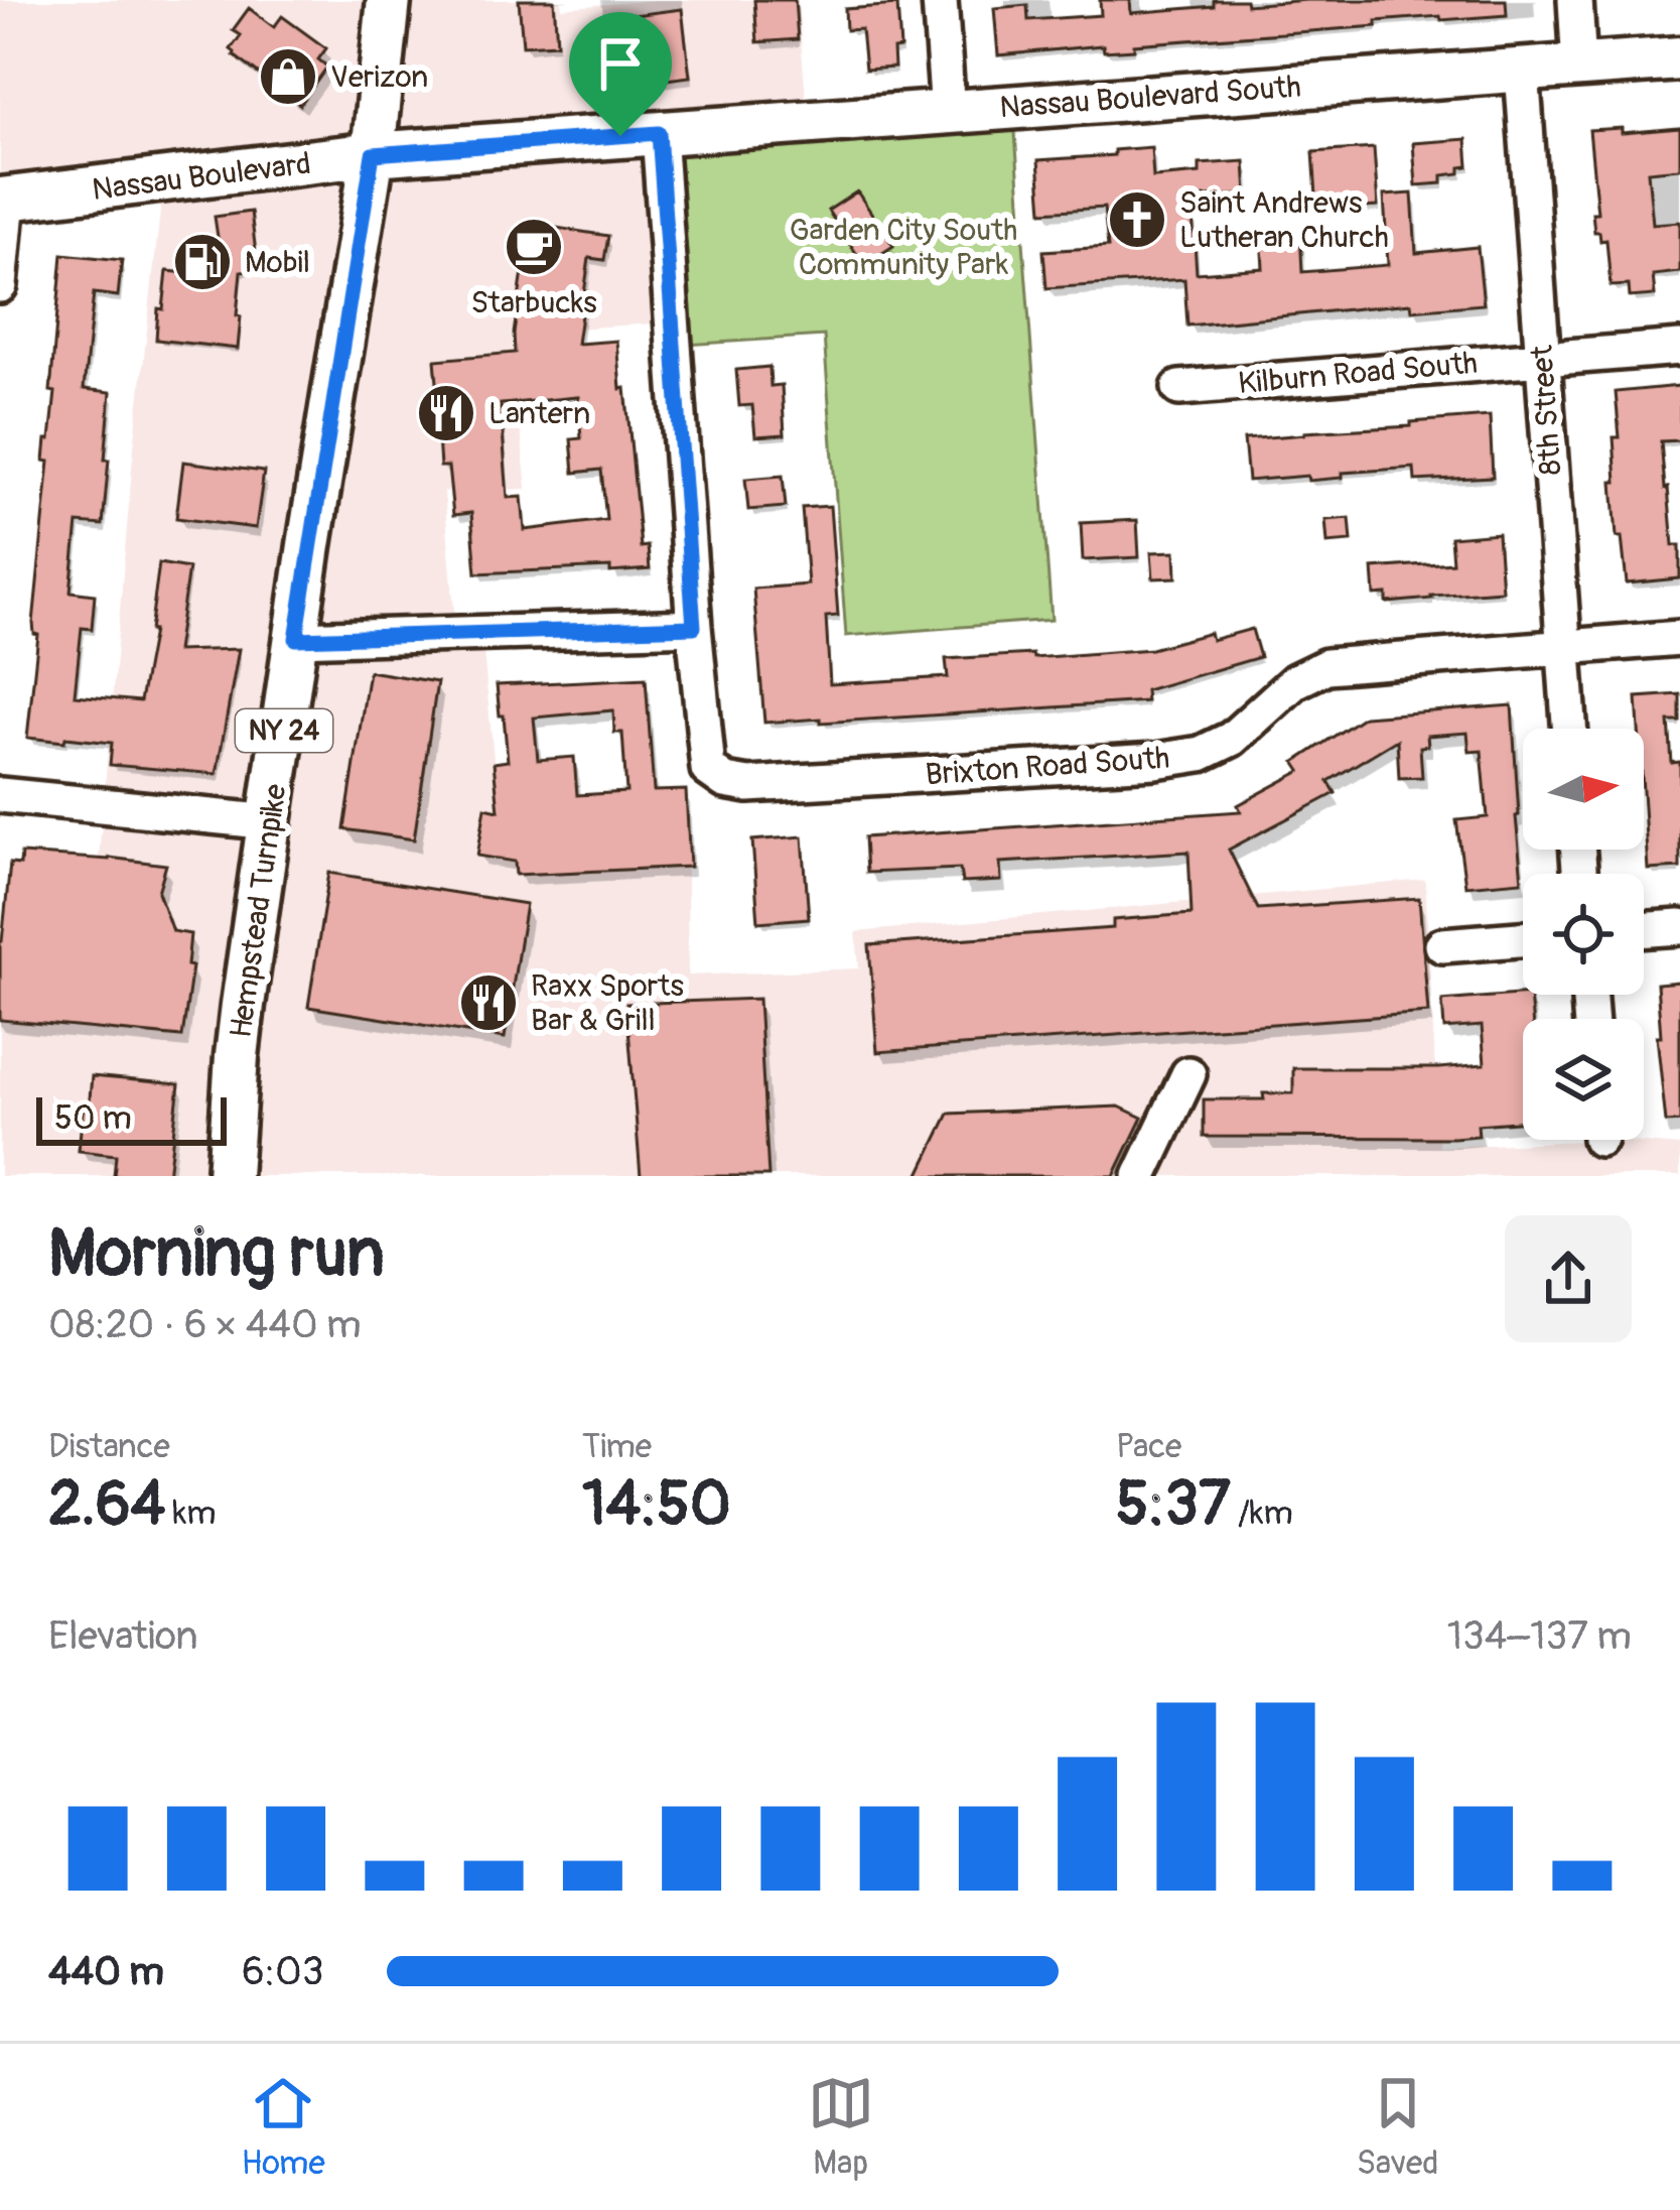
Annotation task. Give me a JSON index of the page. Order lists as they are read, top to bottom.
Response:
{
  "streets": {
    "main road": [
      "Nassau Boulevard South",
      "Nassau Boulevard",
      "NY 24",
      "Hempstead Turnpike"
    ],
    "street": ["Kilburn Road South", "8th Street", "Brixton Road South"]
  },
  "crossings": [
    ["Nassau Boulevard South", "Nassau Boulevard"],
    ["Nassau Boulevard South", "8th Street"],
    ["Nassau Boulevard", "Hempstead Turnpike"],
    ["Kilburn Road South", "8th Street"],
    ["8th Street", "Brixton Road South"]
  ],
  "parks": ["Garden City South Community Park"],
  "places": {
    "shop": ["Verizon"],
    "church": ["Saint Andrews Lutheran Church"],
    "cafe": ["Starbucks"],
    "fuel station": ["Mobil"],
    "restaurant": ["Lantern", "Raxx Sports Bar & Grill"]
  },
  "scale_bar": "50 m",
  "north": "right",
  "page": {
    "scale": "50 m",
    "heading": ["Morning run", "08:20 · 6 × 440 m"],
    "stats": [
      ["Distance", "2.64 km"],
      ["Time", "14:50"],
      ["Pace", "5:37 /km"]
    ],
    "chart": ["Elevation", "134–137 m"],
    "list": [
      {
        "name": "440 m",
        "note": "6:03"
      }
    ],
    "tabs": ["Home", "Map", "Saved"]
  }
}
